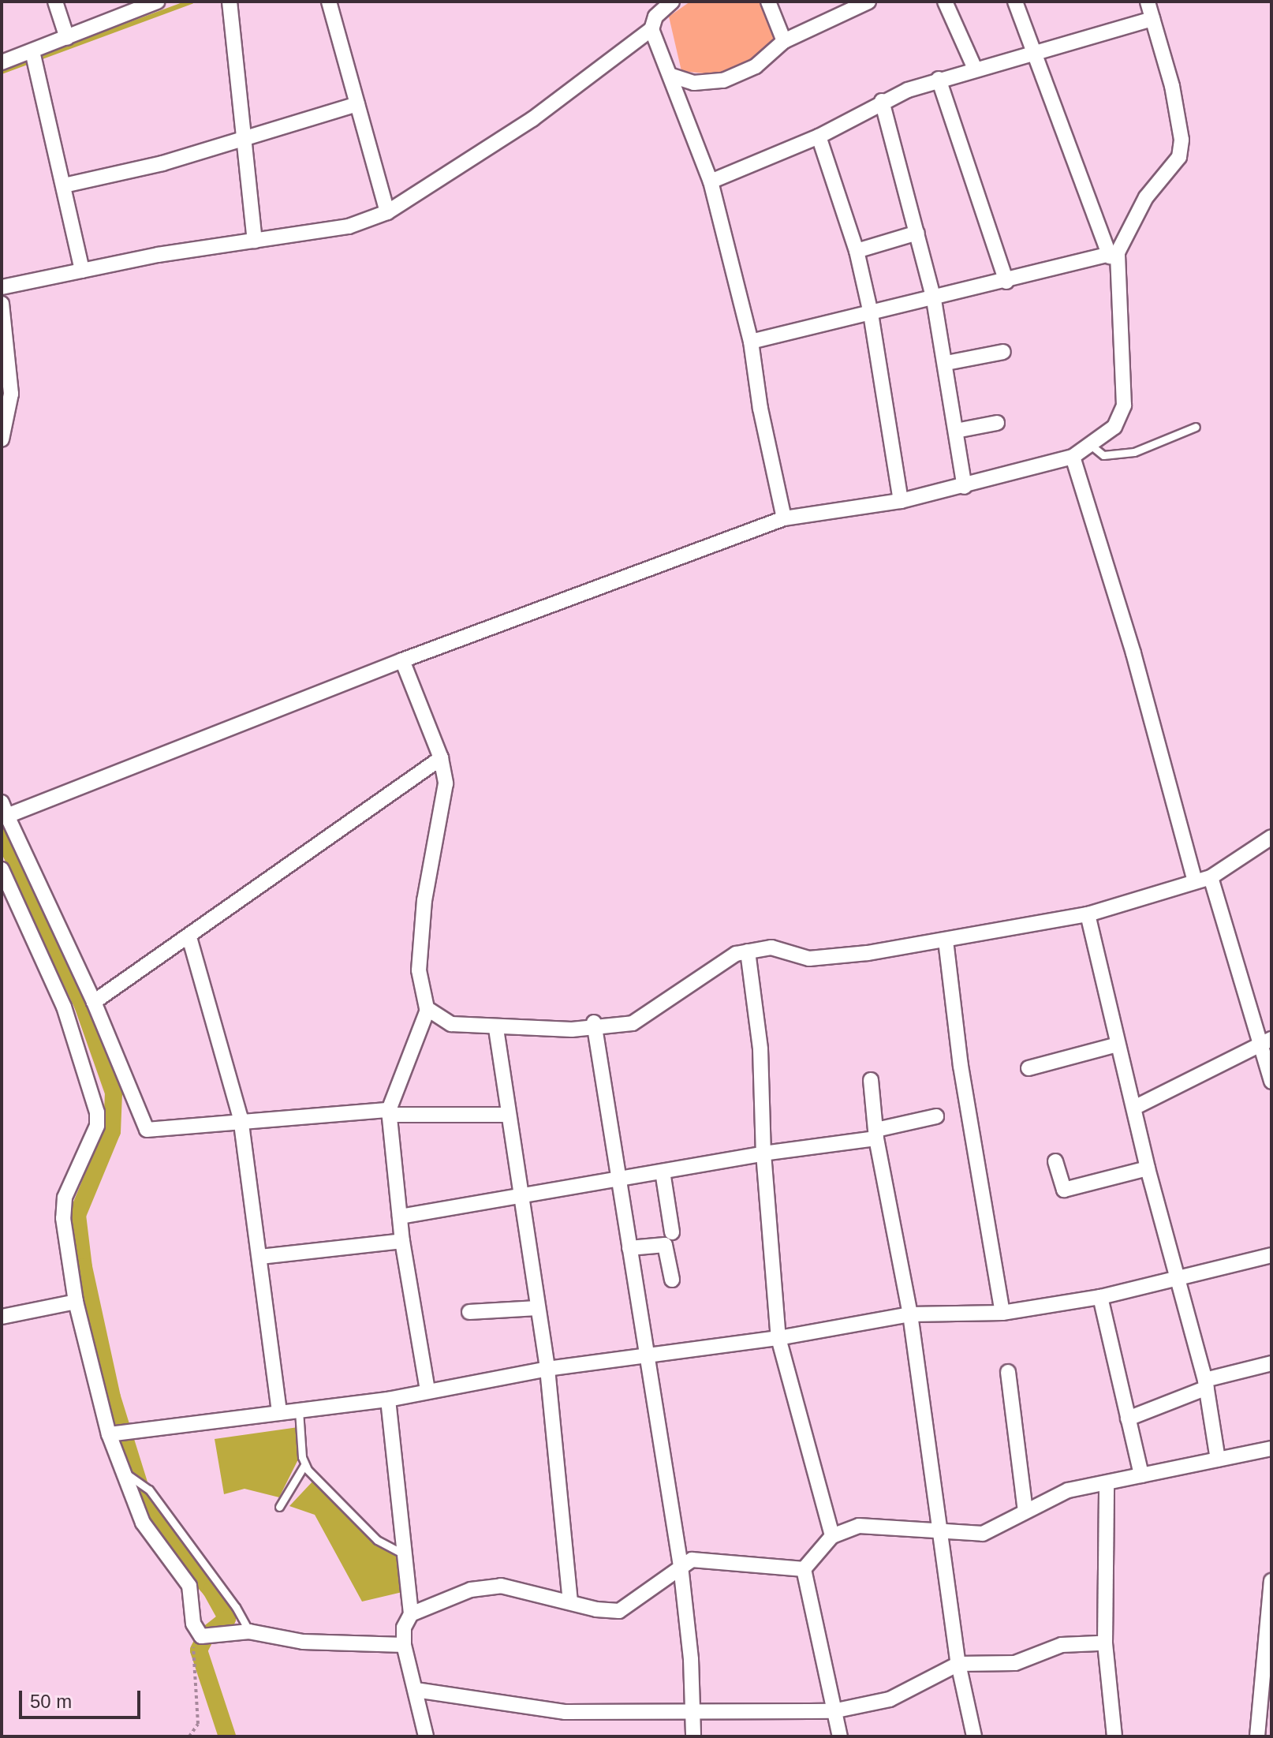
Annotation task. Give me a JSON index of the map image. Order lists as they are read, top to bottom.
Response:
{
  "scale_bar": "50 m"
}
